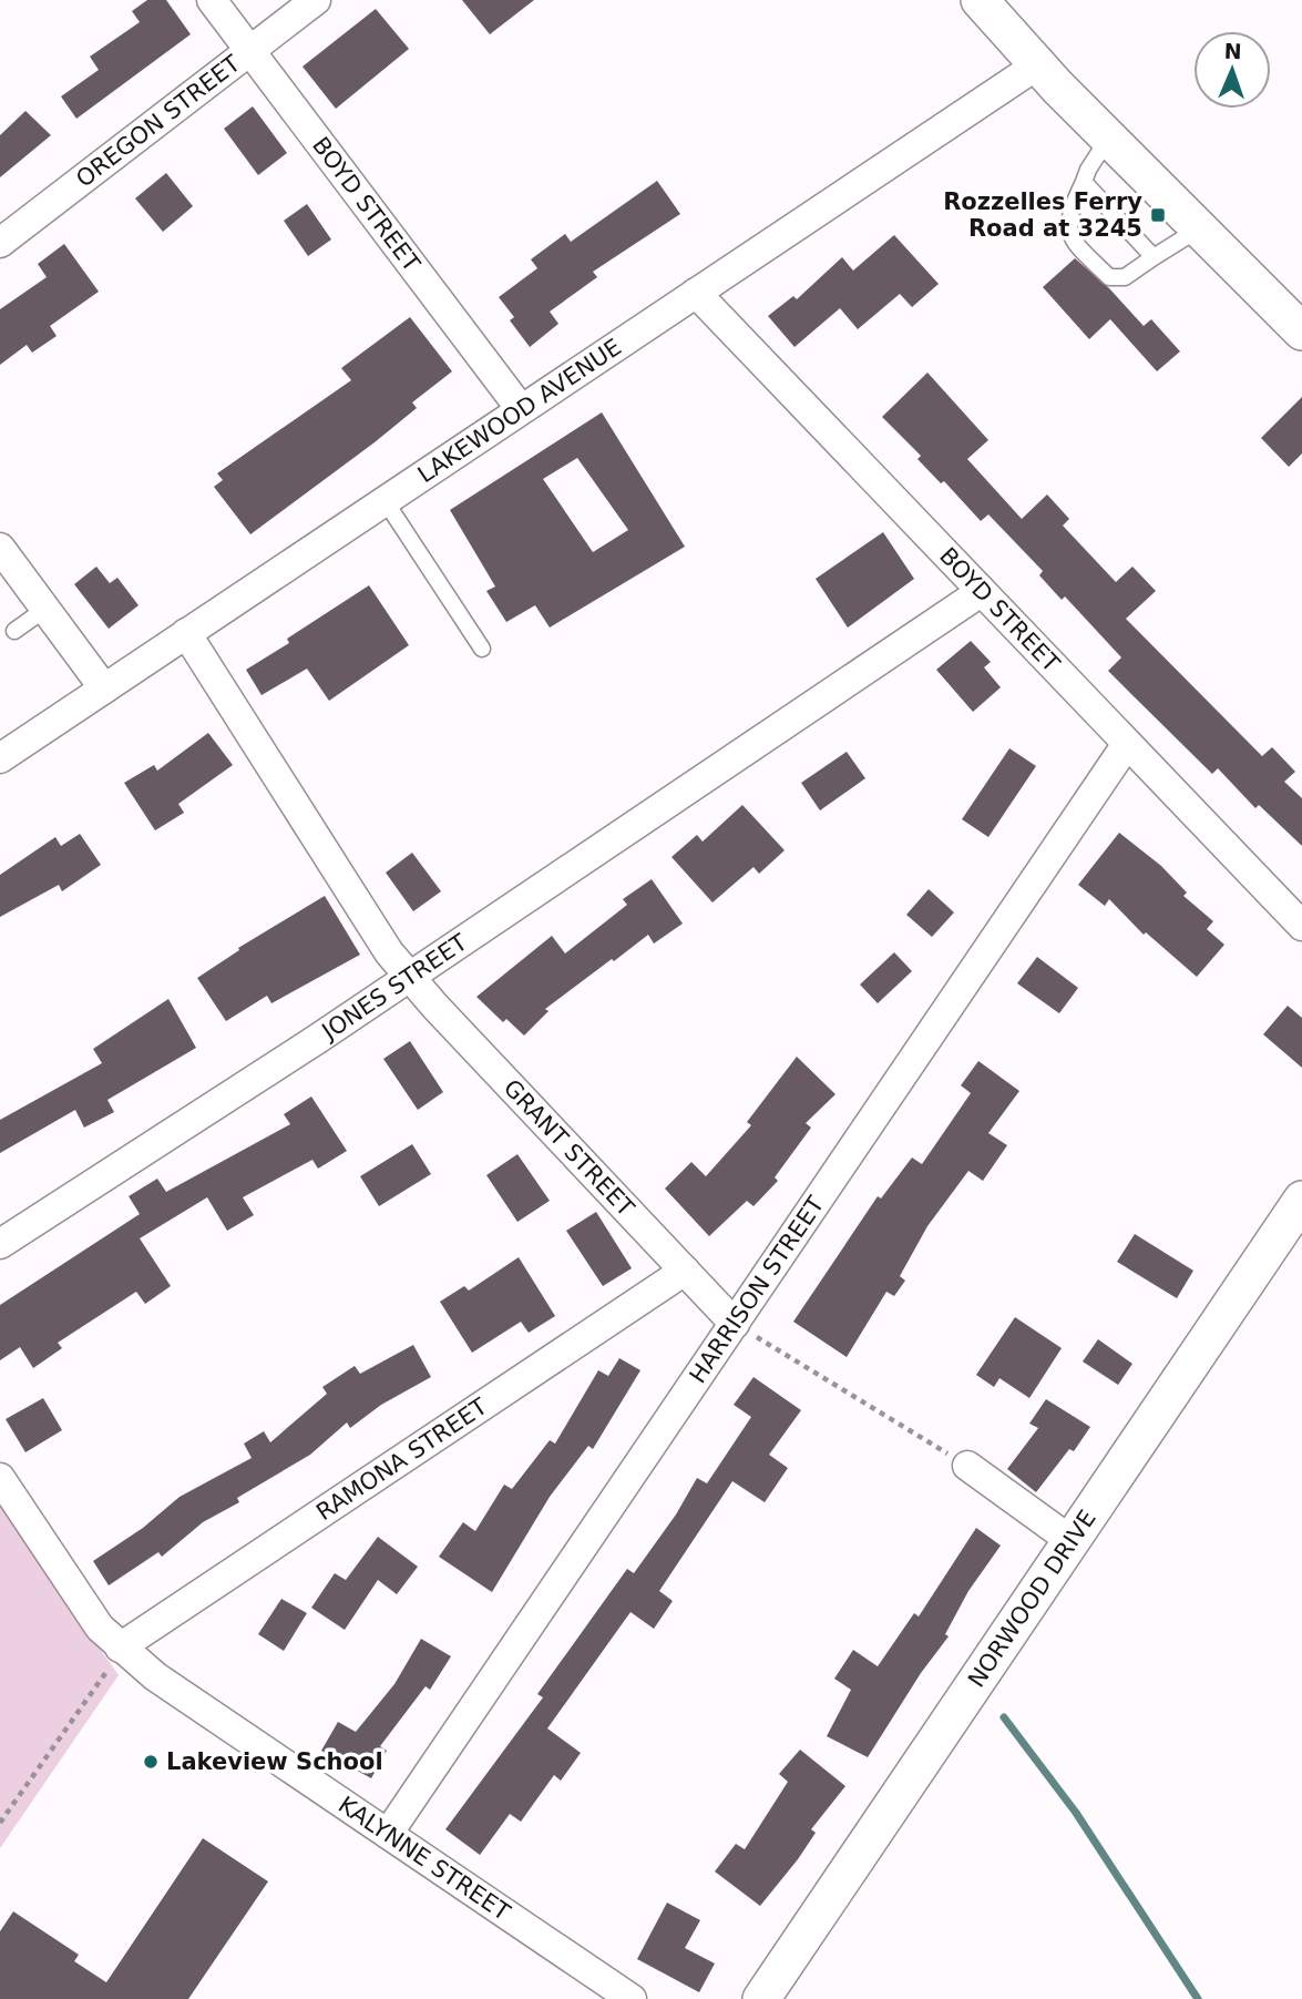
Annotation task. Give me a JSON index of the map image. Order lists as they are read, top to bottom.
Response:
{
  "streets": {
    "street": [
      "OREGON STREET",
      "BOYD STREET",
      "LAKEWOOD AVENUE",
      "JONES STREET",
      "GRANT STREET",
      "HARRISON STREET",
      "RAMONA STREET",
      "NORWOOD DRIVE",
      "KALYNNE STREET"
    ]
  },
  "crossings": [
    ["OREGON STREET", "BOYD STREET"],
    ["BOYD STREET", "LAKEWOOD AVENUE"],
    ["BOYD STREET", "JONES STREET"],
    ["BOYD STREET", "HARRISON STREET"],
    ["LAKEWOOD AVENUE", "GRANT STREET"],
    ["JONES STREET", "GRANT STREET"],
    ["GRANT STREET", "HARRISON STREET"],
    ["GRANT STREET", "RAMONA STREET"],
    ["HARRISON STREET", "KALYNNE STREET"],
    ["RAMONA STREET", "KALYNNE STREET"]
  ],
  "places": {
    "transit": ["Rozzelles Ferry Road at 3245"],
    "other": ["Lakeview School"]
  },
  "north": "top"
}
